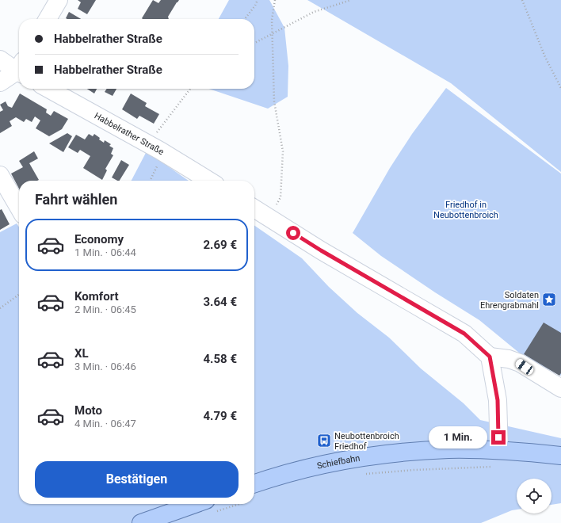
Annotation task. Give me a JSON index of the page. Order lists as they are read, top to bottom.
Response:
{
  "streets": {
    "main road": ["Schiefbahn"],
    "street": ["Habbelrather Straße"]
  },
  "parks": ["Friedhof in Neubottenbroich"],
  "places": {
    "place": ["Soldaten Ehrengrabmahl"],
    "bus stop": ["Neubottenbroich Friedhof"]
  },
  "page": {
    "banner": ["Habbelrather Straße", "Habbelrather Straße"],
    "heading": "Fahrt wählen",
    "list": [
      {
        "name": "Economy",
        "note": "1 Min. · 06:44",
        "value": "2.69 €"
      },
      {
        "name": "Komfort",
        "note": "2 Min. · 06:45",
        "value": "3.64 €"
      },
      {
        "name": "XL",
        "note": "3 Min. · 06:46",
        "value": "4.58 €"
      },
      {
        "name": "Moto",
        "note": "4 Min. · 06:47",
        "value": "4.79 €"
      }
    ],
    "bubble": "1 Min.",
    "buttons": "Bestätigen"
  }
}
